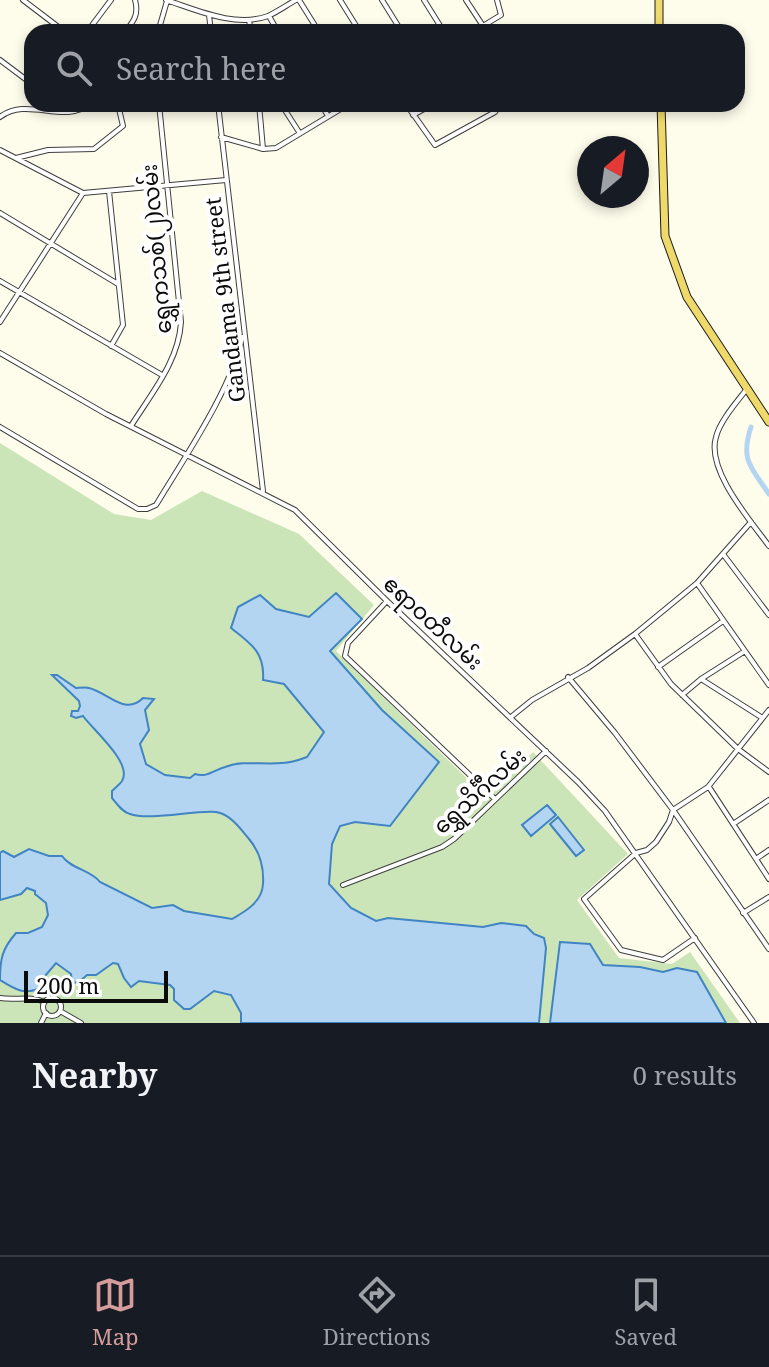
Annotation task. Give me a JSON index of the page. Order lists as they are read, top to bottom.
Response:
{
  "streets": {
    "street": [
      "ရွှေကသစ်(၂)လမ်း",
      "Gandama 9th street",
      "ဧရာဝတီလမ်း",
      "ရွှေသိင်္ဂီလမ်း"
    ]
  },
  "crossings": [
    ["ရွှေကသစ်(၂)လမ်း", "ဧရာဝတီလမ်း"],
    ["Gandama 9th street", "ဧရာဝတီလမ်း"],
    ["ဧရာဝတီလမ်း", "ရွှေသိင်္ဂီလမ်း"]
  ],
  "scale_bar": "200 m",
  "north": "top right",
  "page": {
    "search": "Search here",
    "scale": "200 m",
    "heading": ["Nearby", "0 results"],
    "nav": ["Map", "Directions", "Saved"]
  }
}
